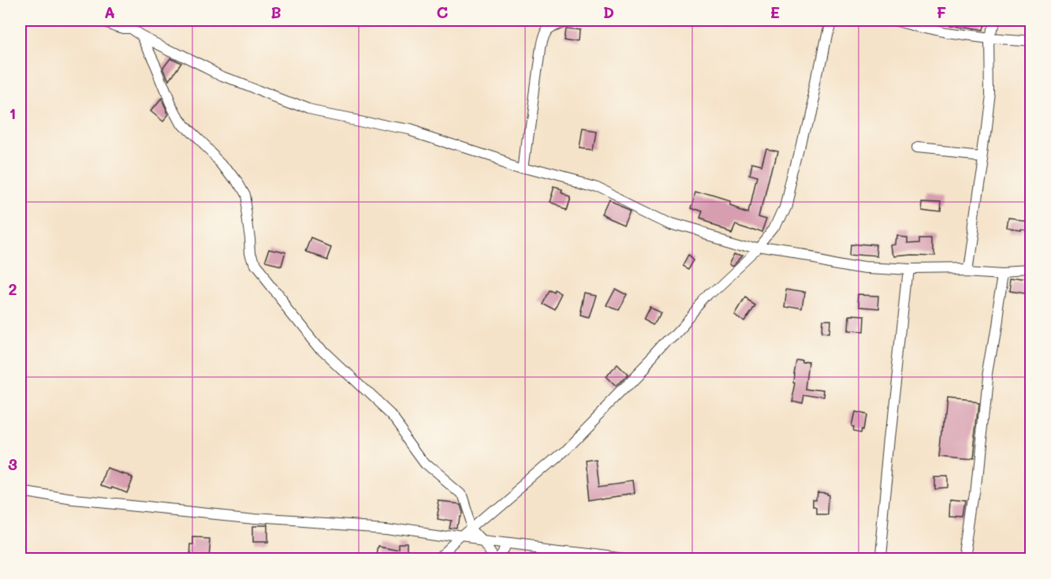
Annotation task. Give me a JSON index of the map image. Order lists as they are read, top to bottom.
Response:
{
  "grid": {
    "columns": [
      "A",
      "B",
      "C",
      "D",
      "E",
      "F"
    ],
    "rows": ["1", "2", "3"]
  }
}
